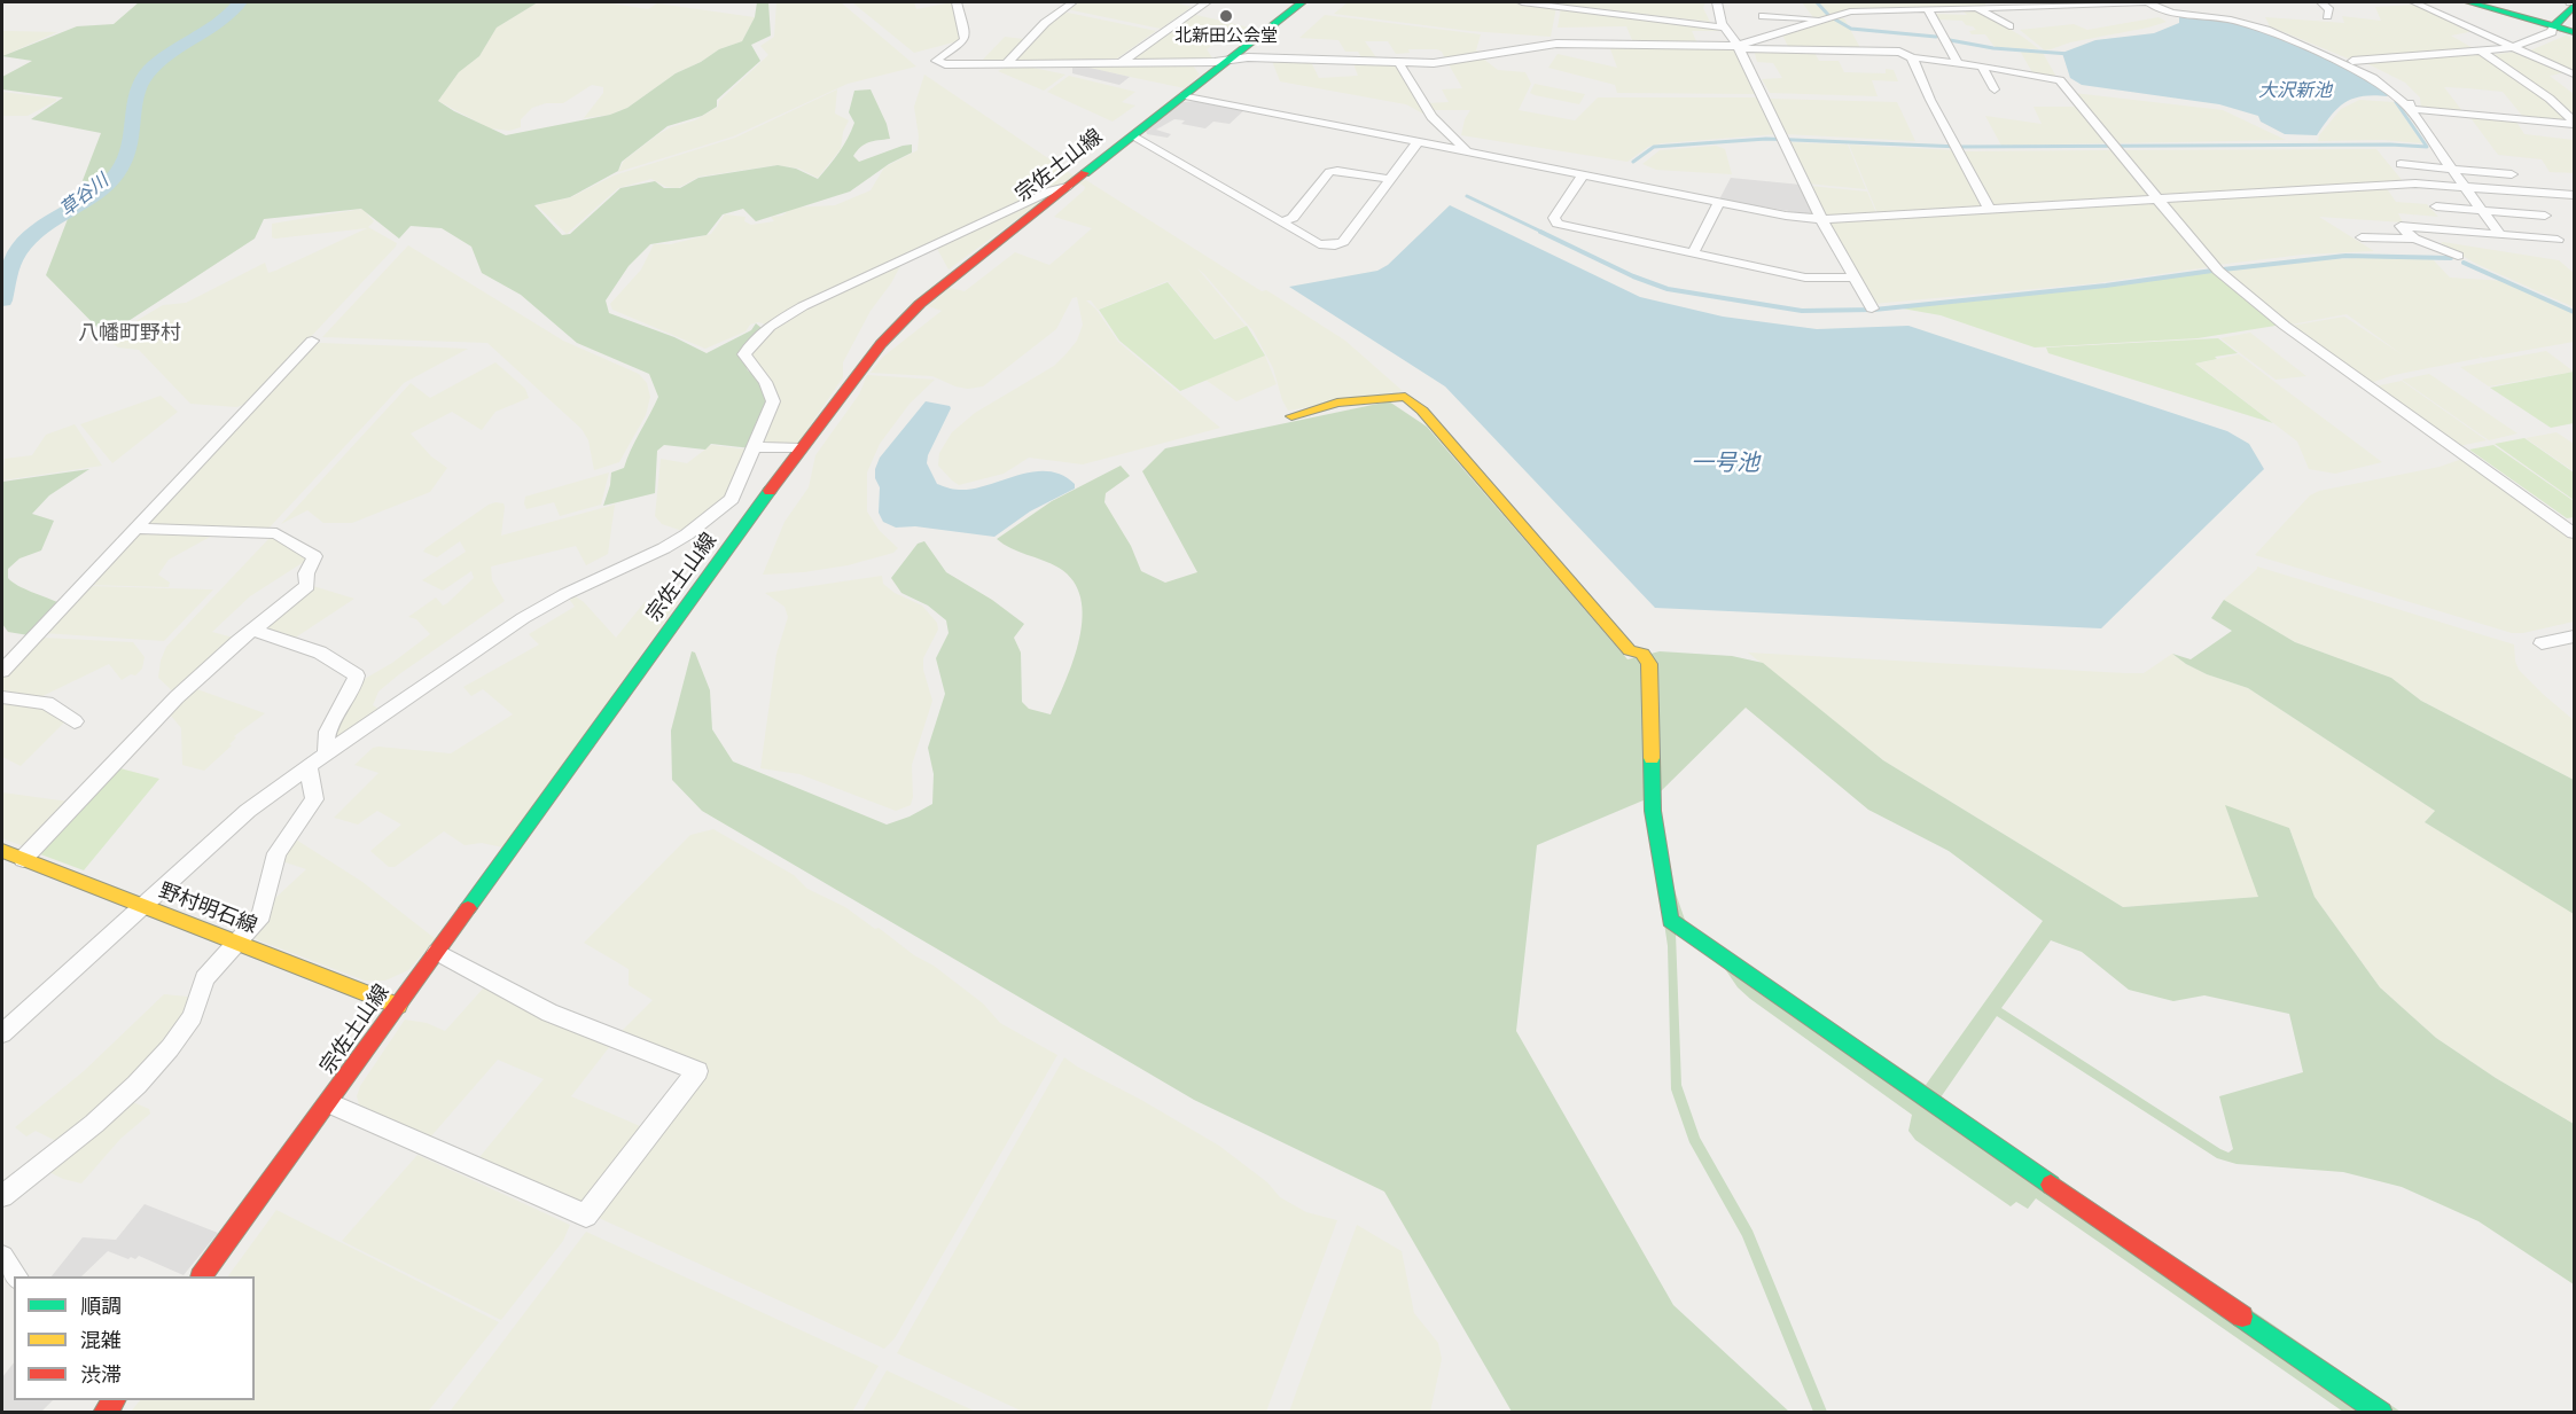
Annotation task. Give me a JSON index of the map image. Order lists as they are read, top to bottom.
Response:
{
  "streets": {
    "main road": ["宗佐土山線", "野村明石線"]
  },
  "crossings": [
    ["宗佐土山線", "野村明石線"]
  ],
  "districts": ["八幡町野村"],
  "water": ["大沢新池", "草谷川", "一号池"],
  "places": ["北新田公会堂"],
  "legend": ["順調", "混雑", "渋滞"]
}
